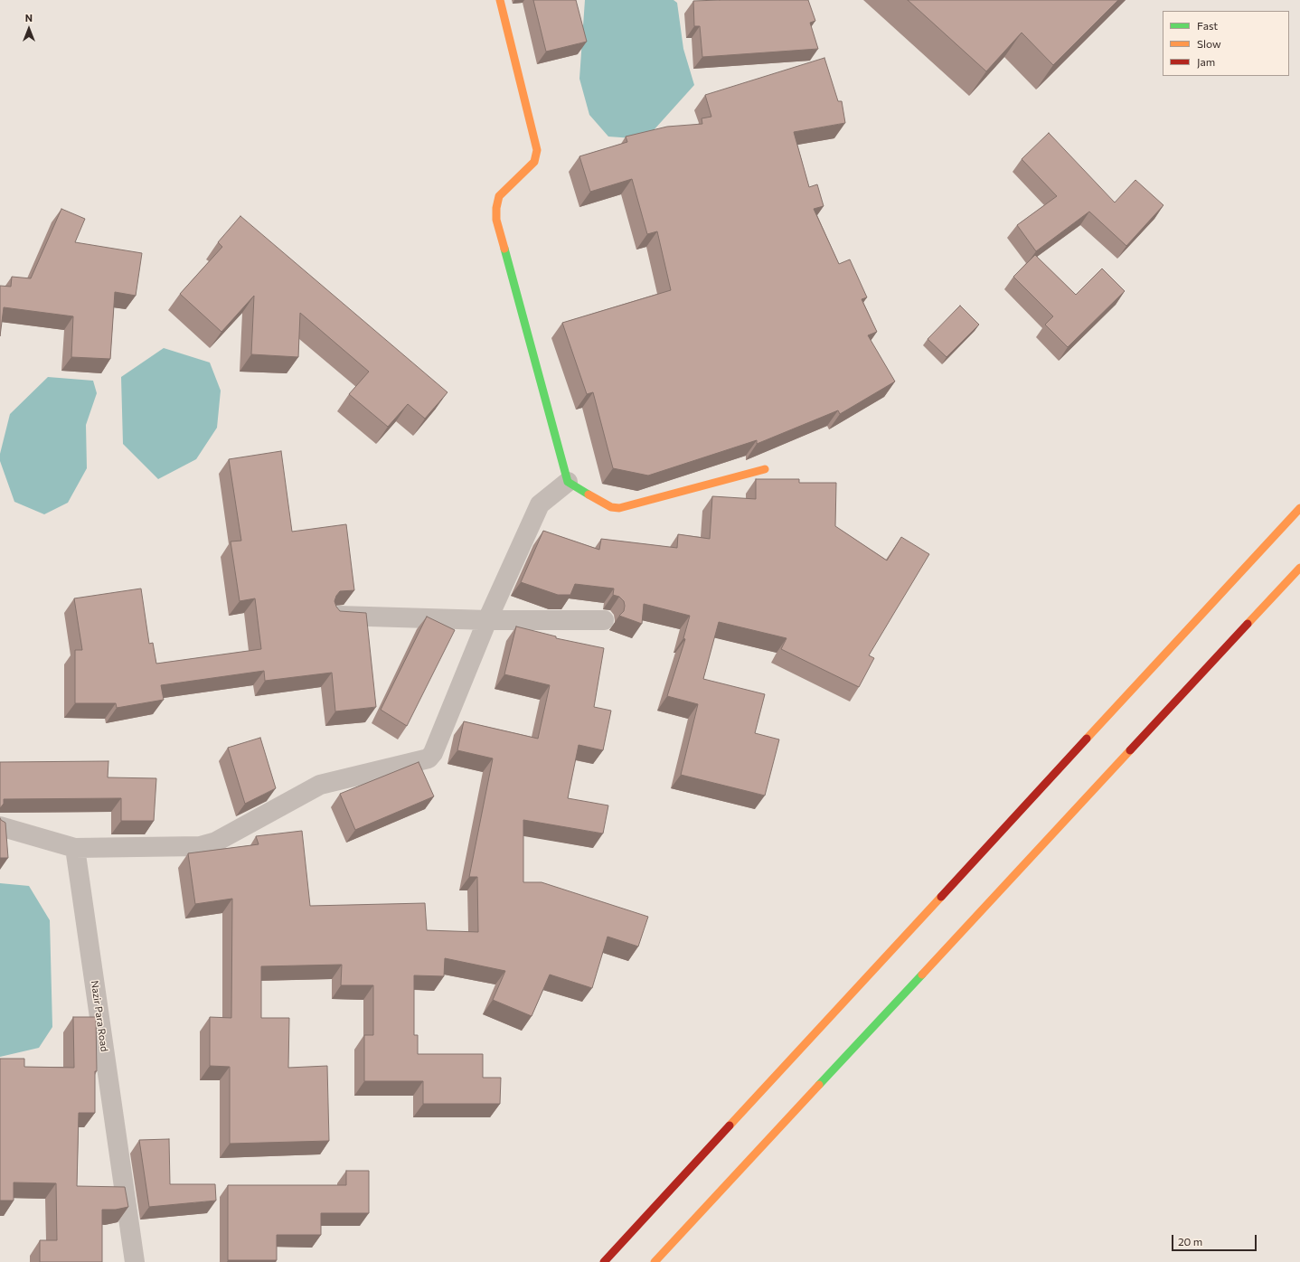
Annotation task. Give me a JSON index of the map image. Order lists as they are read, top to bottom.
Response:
{
  "streets": {
    "street": ["Nazir Para Road"]
  },
  "legend": ["Fast", "Slow", "Jam"],
  "scale_bar": "20 m",
  "north": "top"
}
